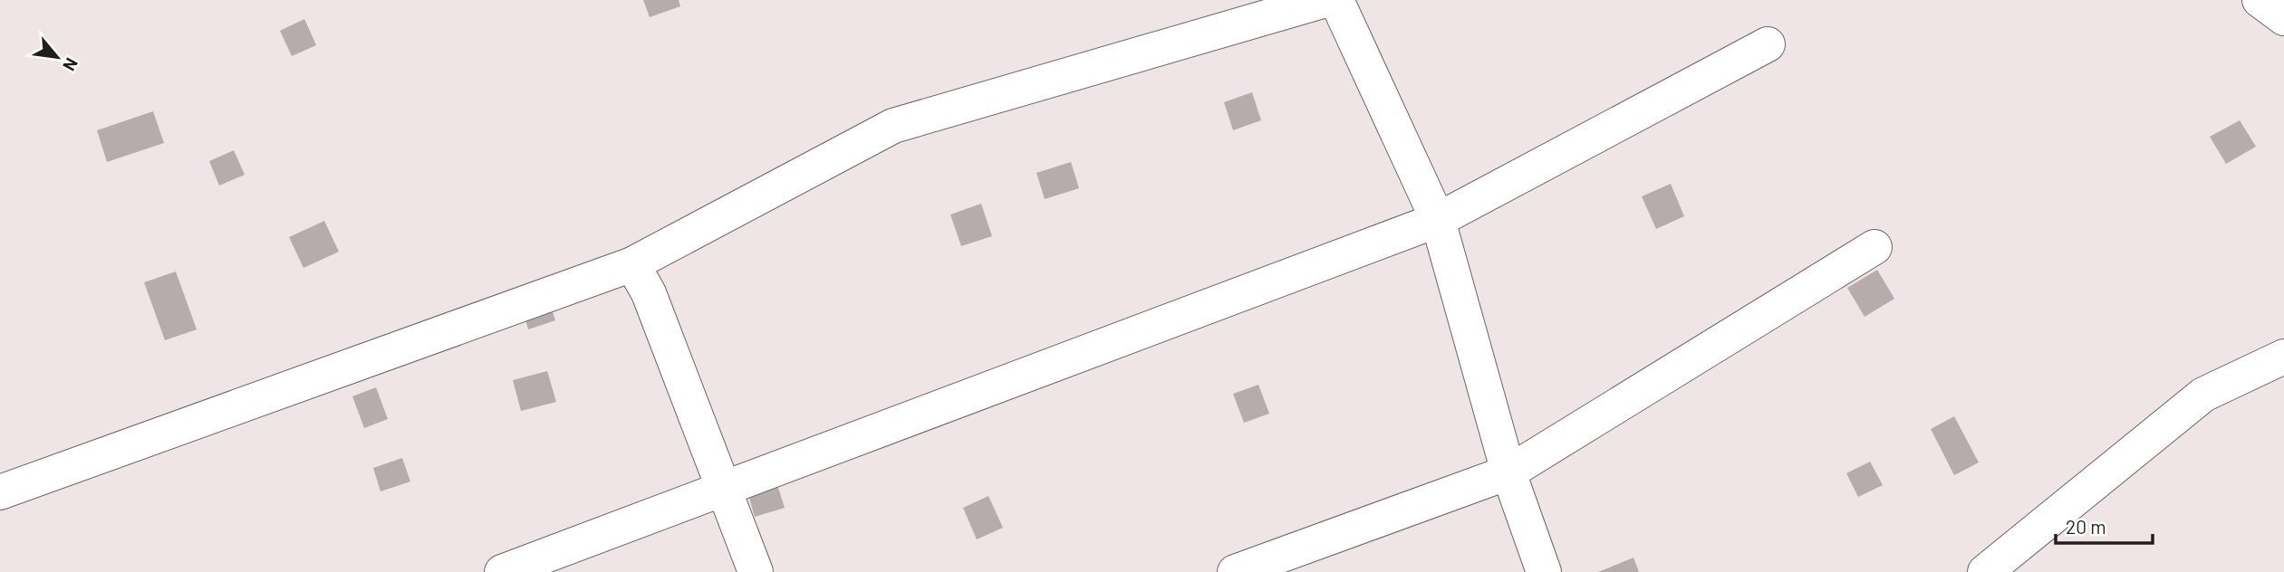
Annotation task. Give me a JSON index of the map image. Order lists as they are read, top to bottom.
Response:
{
  "scale_bar": "20 m",
  "north": "bottom right"
}
